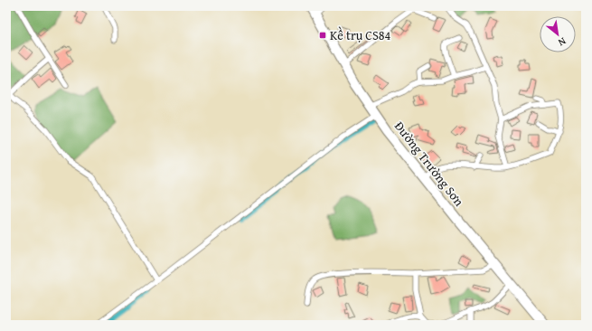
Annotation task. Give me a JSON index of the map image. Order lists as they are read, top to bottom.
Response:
{
  "streets": {
    "highway": ["Đường Trường Sơn"]
  },
  "places": {
    "transit": ["Kề trụ CS84"]
  },
  "north": "bottom right"
}
